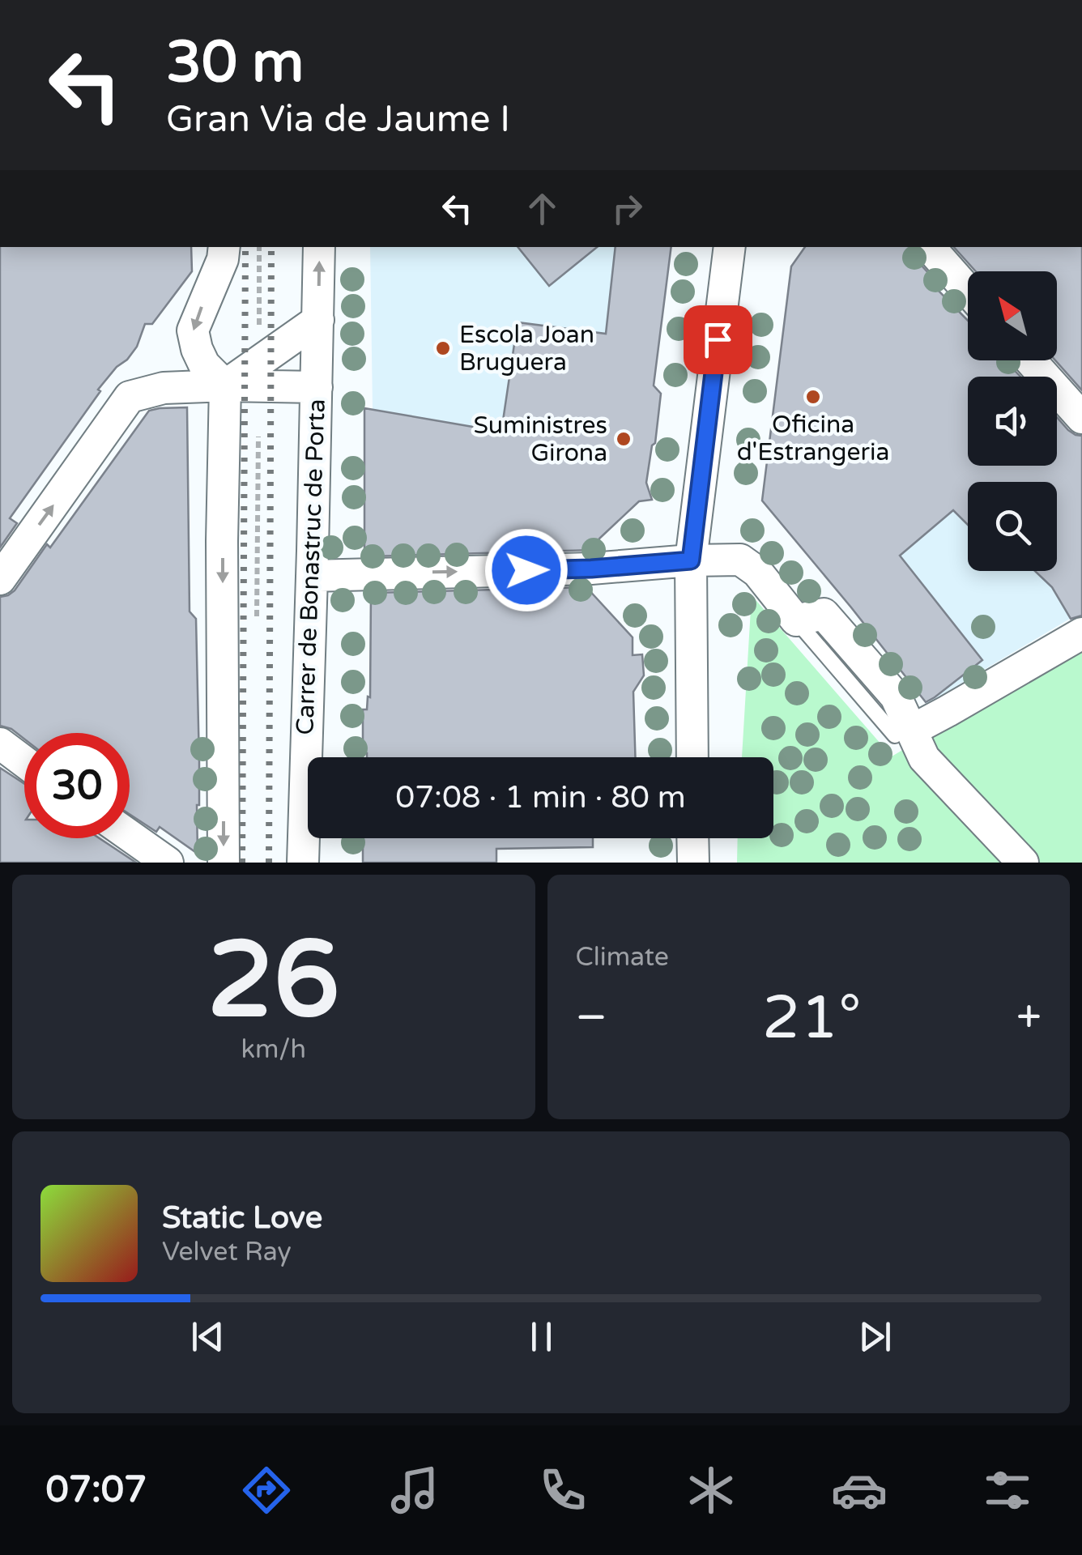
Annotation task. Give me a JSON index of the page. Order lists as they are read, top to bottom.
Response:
{
  "streets": {
    "street": ["Carrer de Bonastruc de Porta"]
  },
  "places": ["Escola Joan Bruguera", "Oficina d'Estrangeria", "Suministres Girona"],
  "north": "top left",
  "page": {
    "turn": ["30 m", "Gran Via de Jaume I"],
    "limit": "30",
    "trip": "07:08 · 1 min · 80 m",
    "tile": [
      ["26", "km/h"],
      "Climate"
    ],
    "heat": ["−", "21°", "+"],
    "song": ["Static Love", "Velvet Ray"],
    "tabs": "07:07"
  }
}
